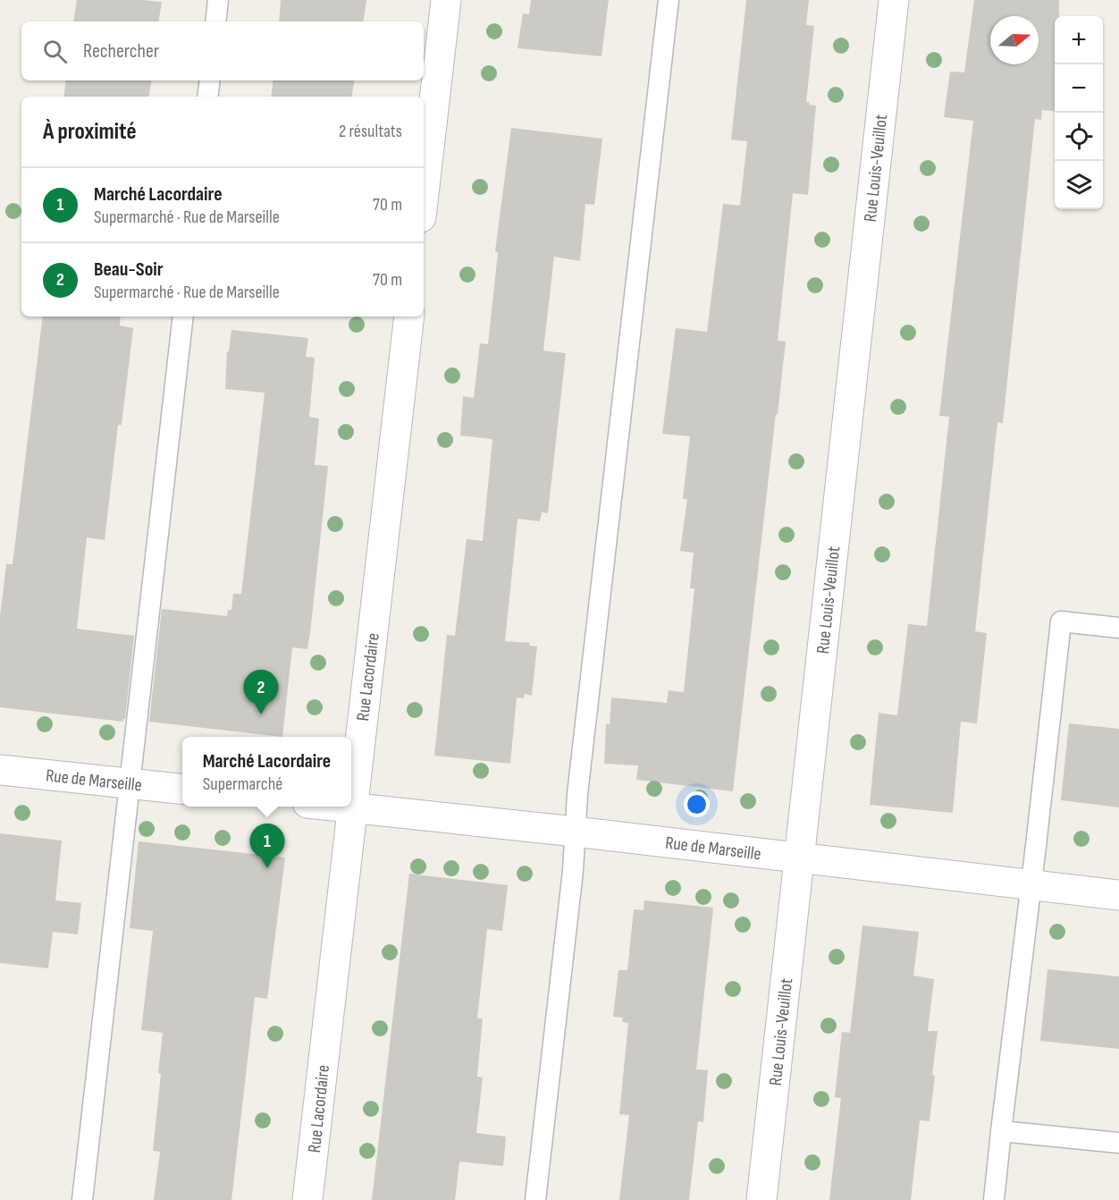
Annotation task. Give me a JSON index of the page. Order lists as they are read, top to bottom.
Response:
{
  "streets": {
    "street": ["Rue Louis-Veuillot", "Rue Lacordaire", "Rue de Marseille"]
  },
  "crossings": [
    ["Rue Louis-Veuillot", "Rue de Marseille"],
    ["Rue Lacordaire", "Rue de Marseille"]
  ],
  "north": "right",
  "page": {
    "map_buttons": ["+", "−"],
    "search": "Rechercher",
    "heading": ["À proximité", "2 résultats"],
    "list": [
      {
        "mark": "1",
        "name": "Marché Lacordaire",
        "note": "Supermarché · Rue de Marseille",
        "value": "70 m"
      },
      {
        "mark": "2",
        "name": "Beau-Soir",
        "note": "Supermarché · Rue de Marseille",
        "value": "70 m"
      }
    ],
    "pins": ["2", "1"],
    "popup": ["Marché Lacordaire", "Supermarché"]
  }
}
